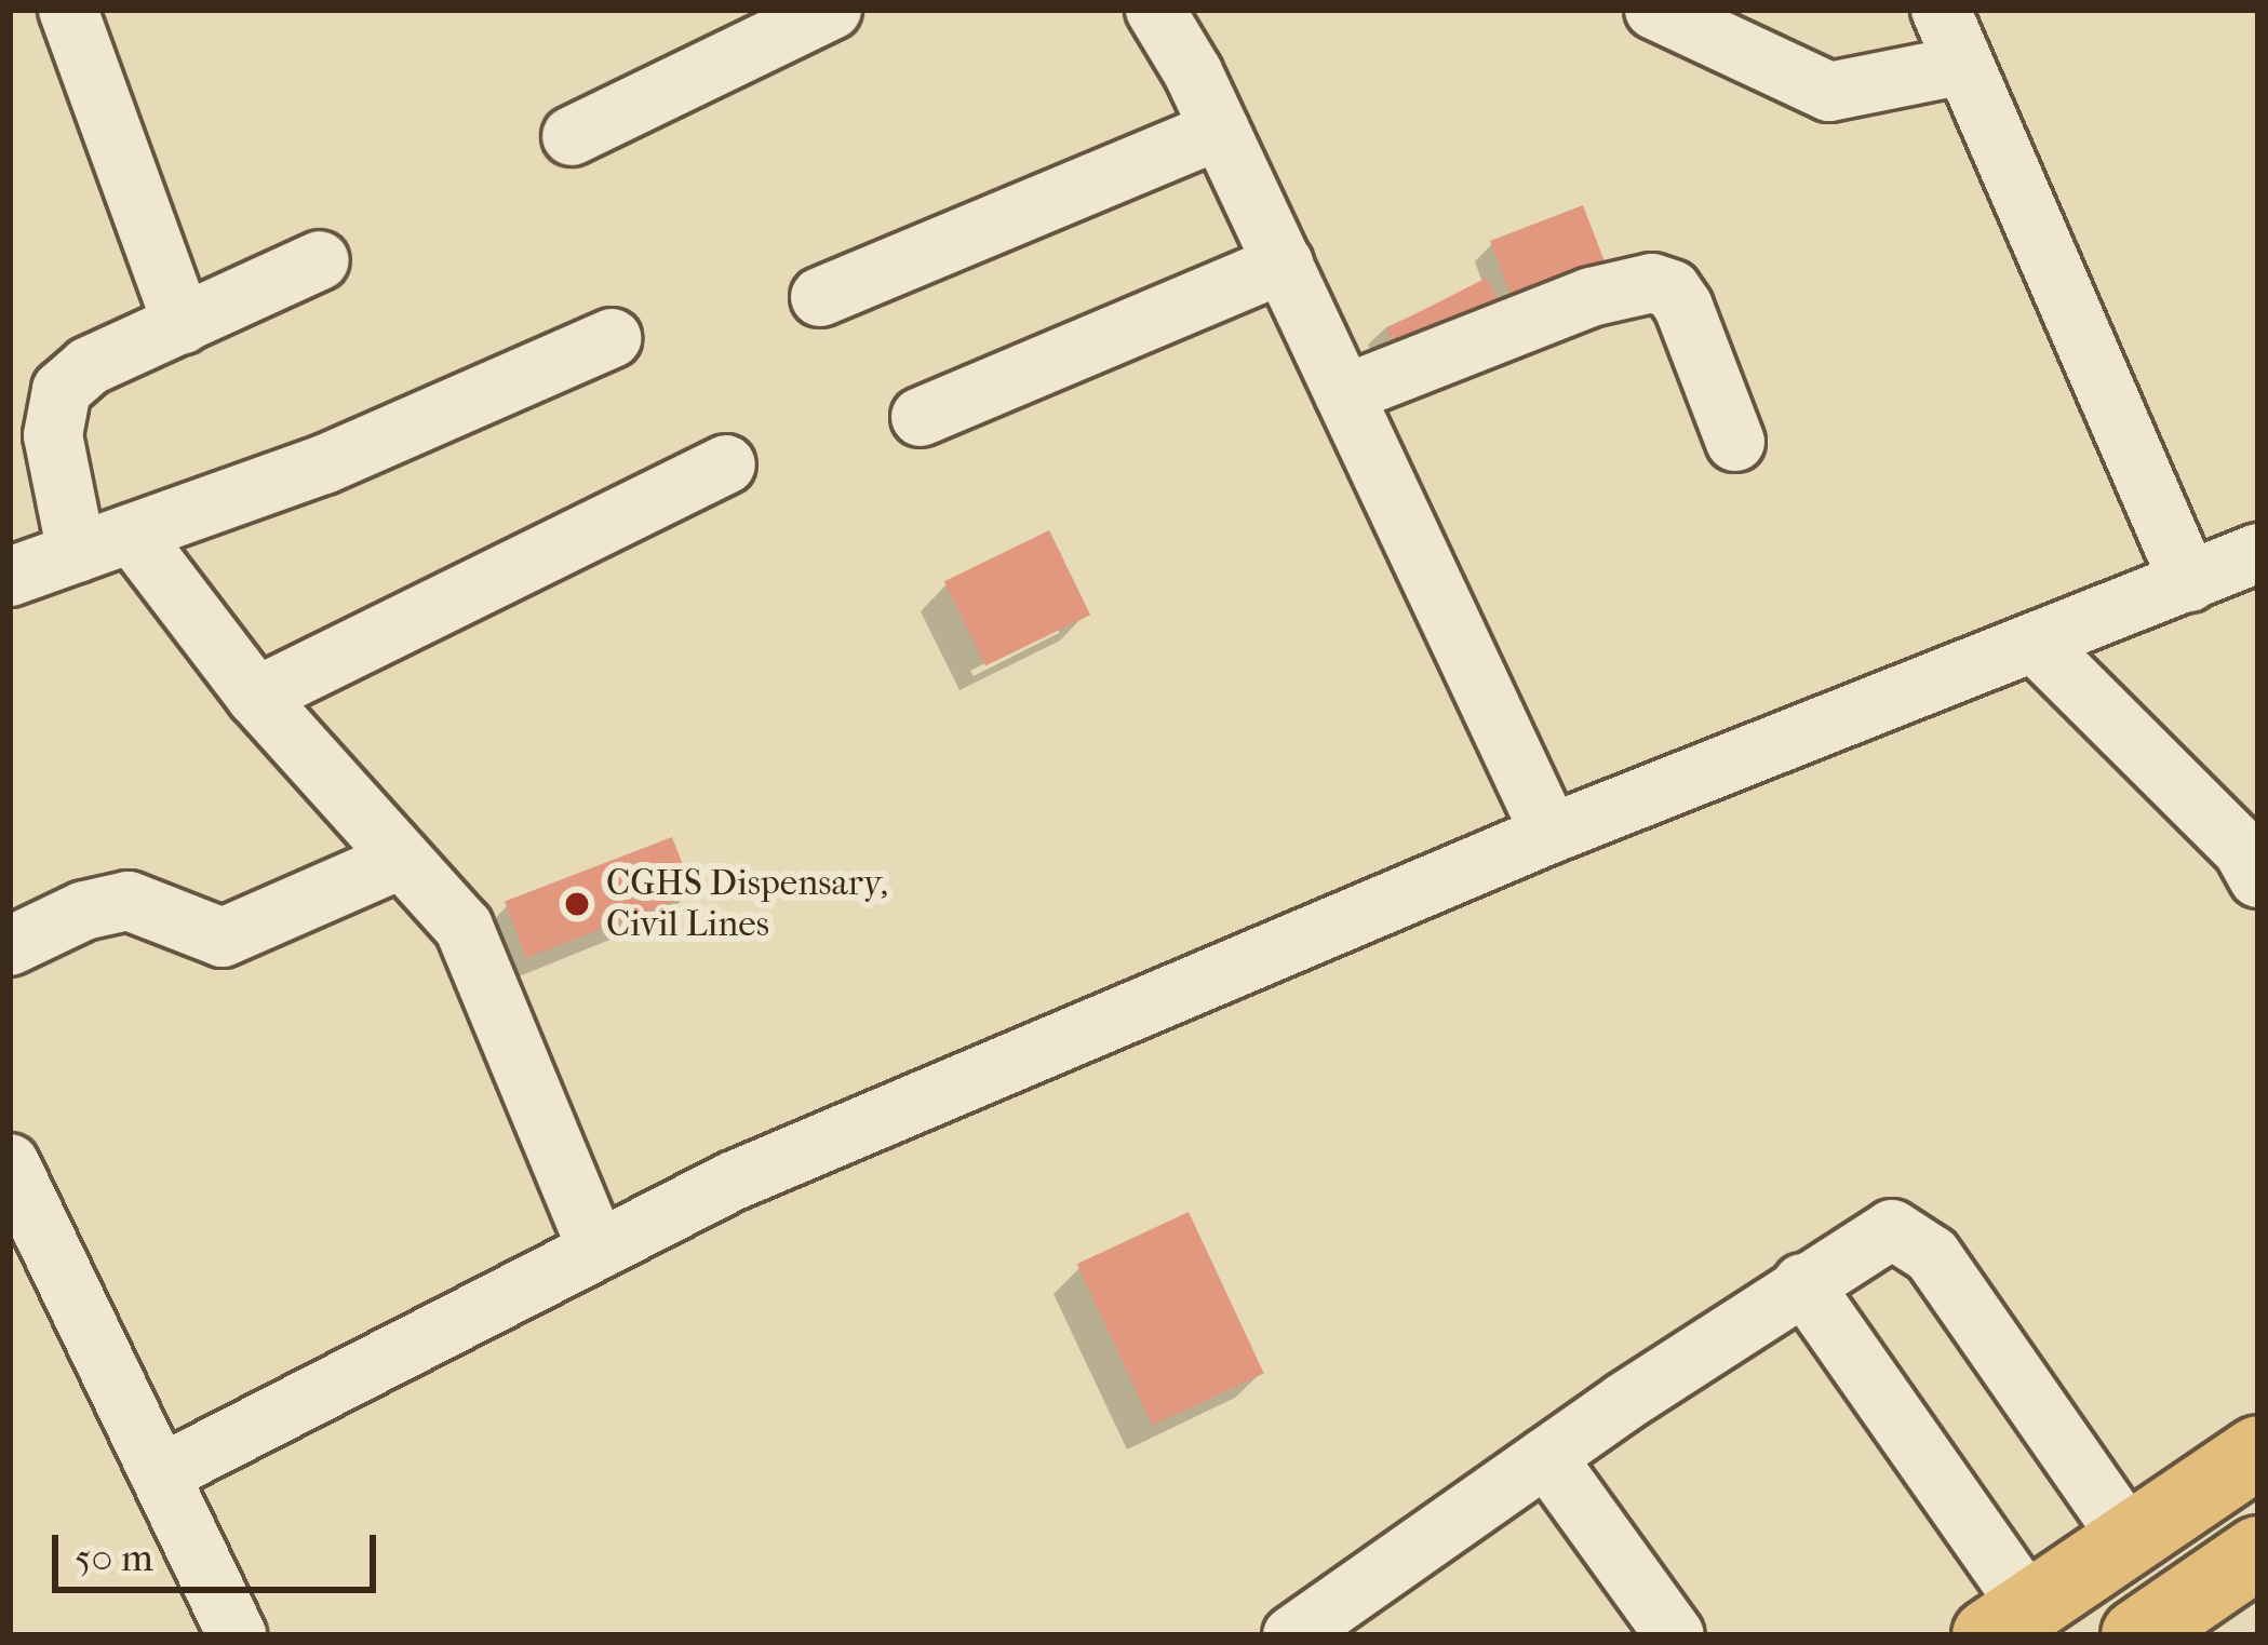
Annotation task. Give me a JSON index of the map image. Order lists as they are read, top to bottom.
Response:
{
  "places": ["CGHS Dispensary, Civil Lines"],
  "scale_bar": "50 m"
}
